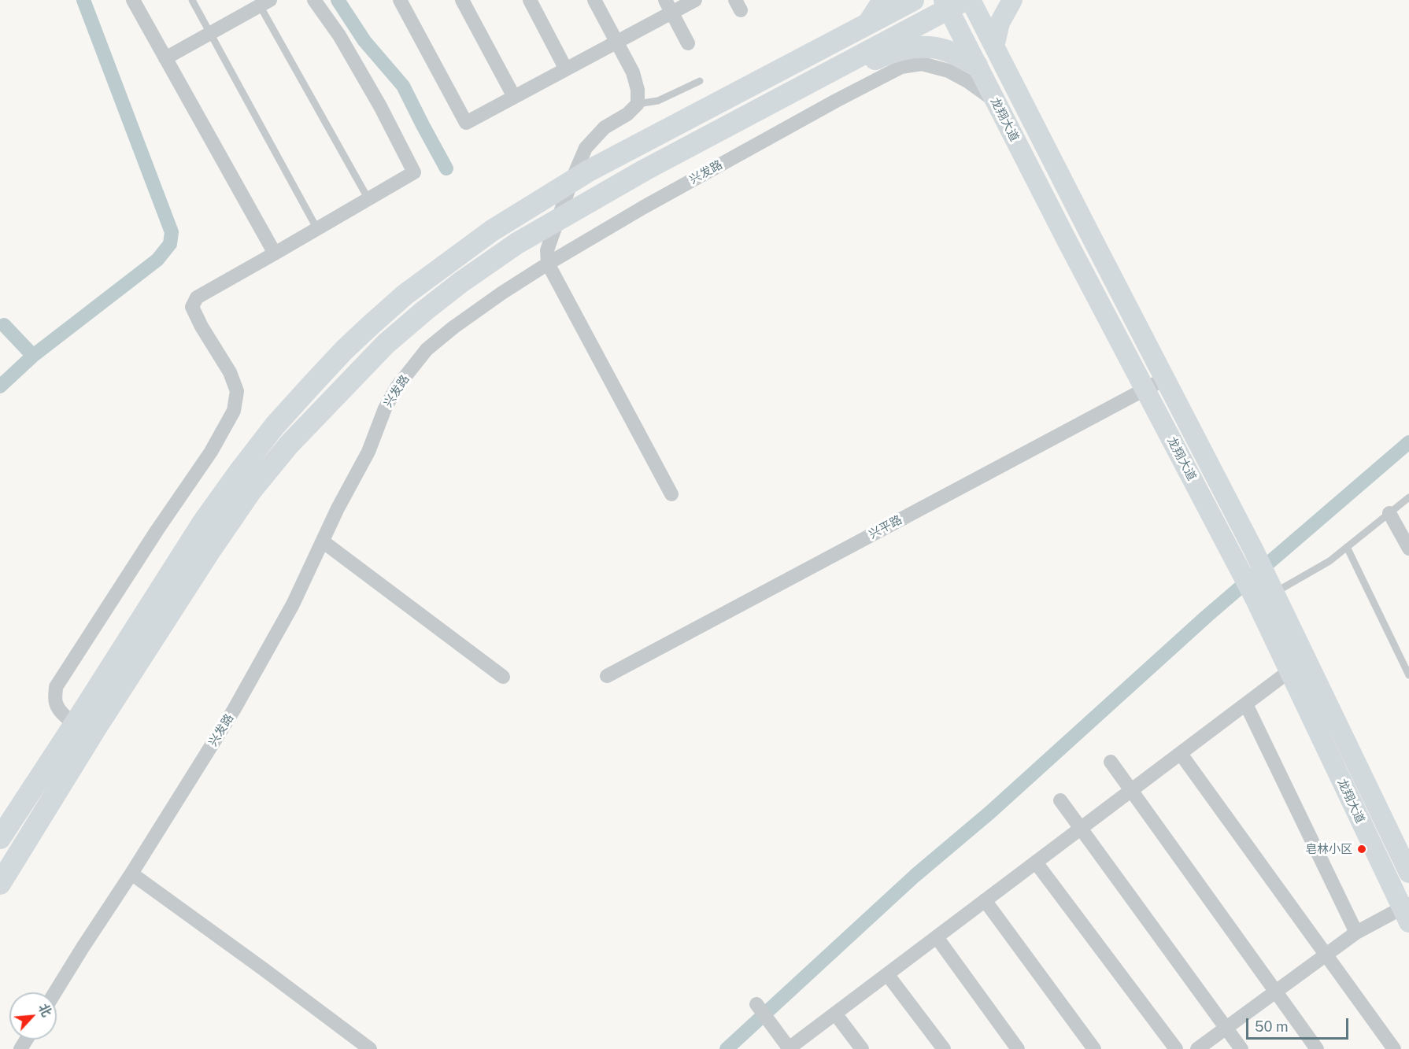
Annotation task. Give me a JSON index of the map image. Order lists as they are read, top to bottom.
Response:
{
  "streets": {
    "main road": ["龙翔大道"],
    "street": ["兴发路", "兴平路"]
  },
  "crossings": [
    ["龙翔大道", "兴发路"],
    ["龙翔大道", "兴平路"]
  ],
  "places": ["皂林小区"],
  "scale_bar": "50 m",
  "north": "top right"
}
